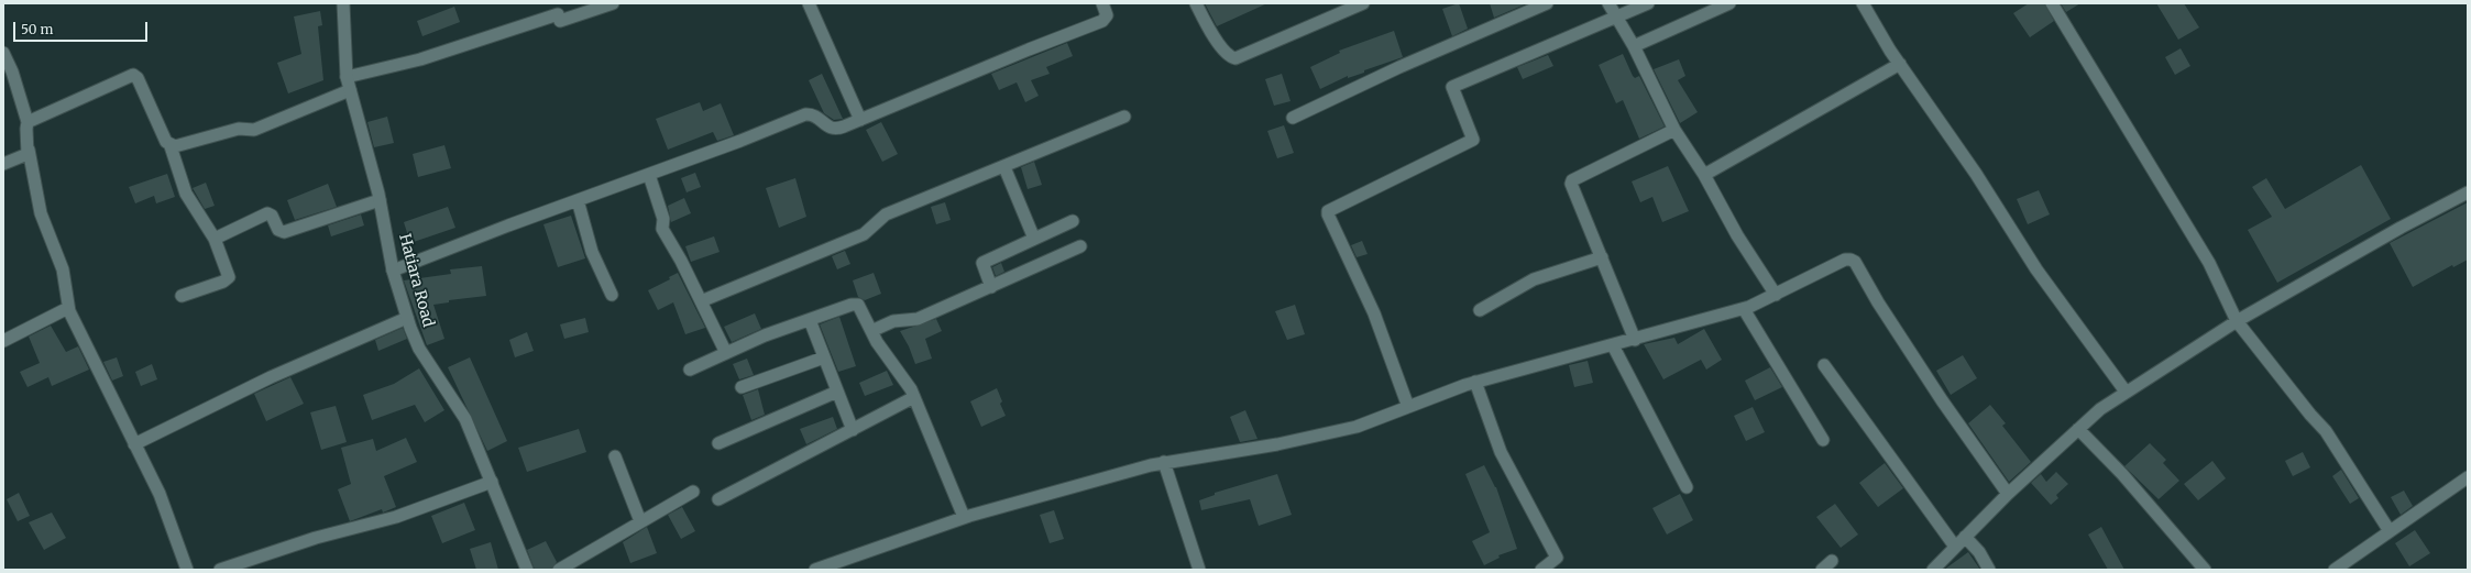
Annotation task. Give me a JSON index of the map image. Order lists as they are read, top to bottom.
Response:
{
  "streets": {
    "street": ["Hatiara Road"]
  },
  "scale_bar": "50 m"
}
